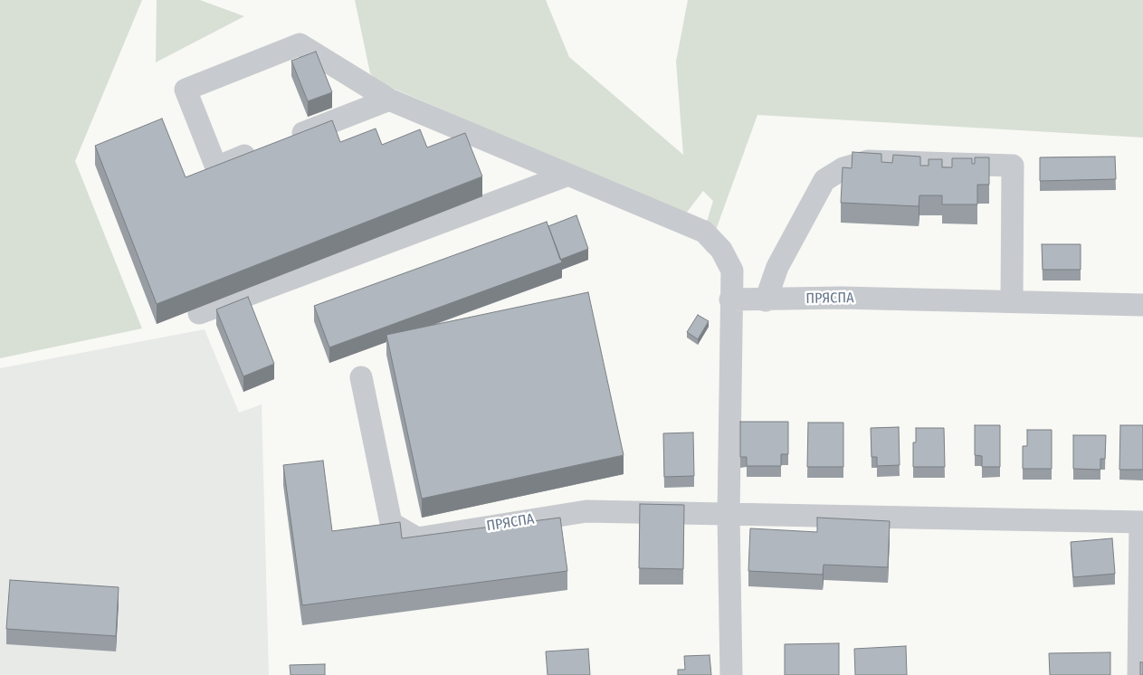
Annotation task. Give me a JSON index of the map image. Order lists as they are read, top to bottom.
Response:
{
  "streets": {
    "street": ["ПРЯСПА"]
  }
}
